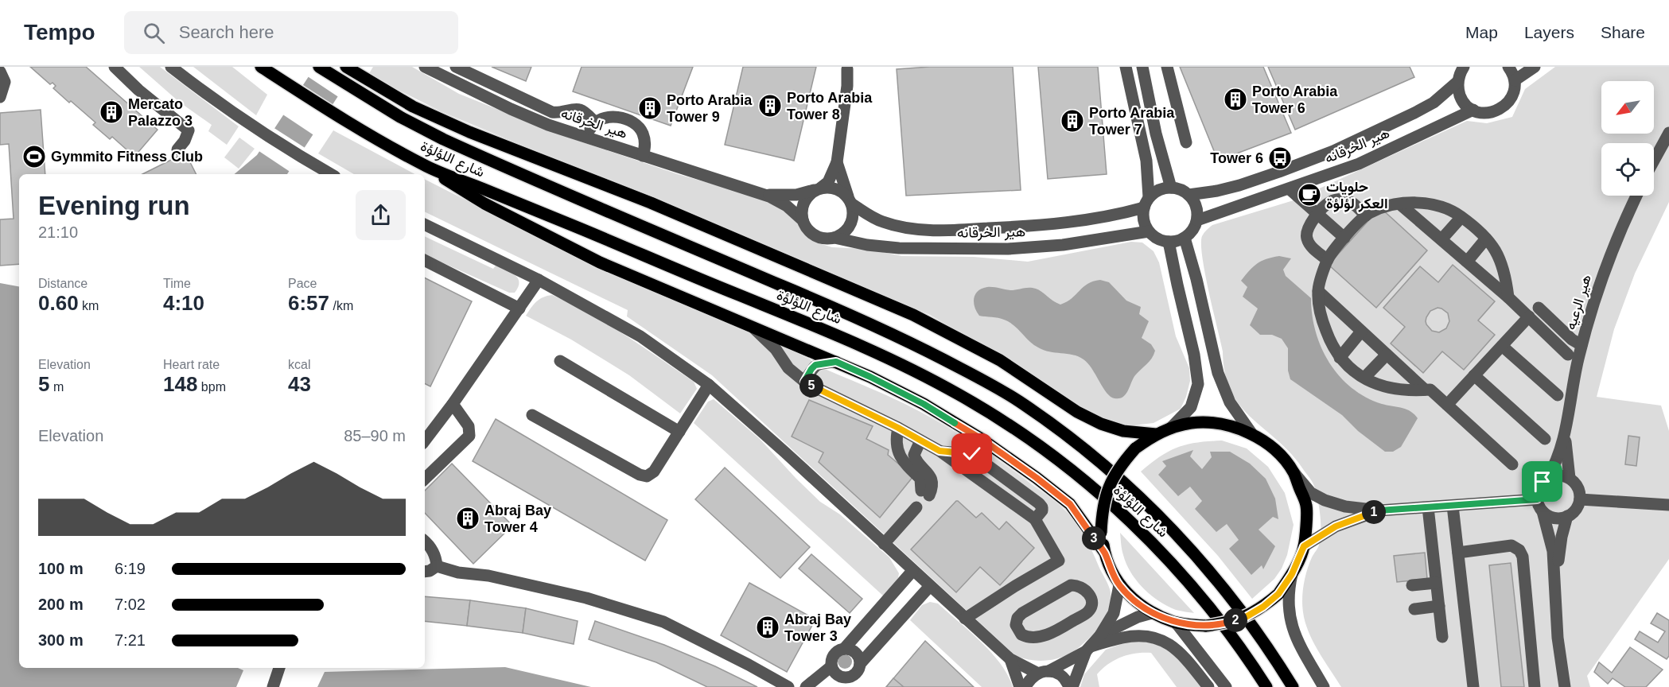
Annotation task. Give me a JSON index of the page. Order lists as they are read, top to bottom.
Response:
{
  "streets": {
    "main road": ["شارع اللؤلؤة"],
    "street": ["هير الخرقانه", "هير الرعيه"]
  },
  "places": {
    "building": [
      "Porto Arabia Tower 6",
      "Porto Arabia Tower 8",
      "Porto Arabia Tower 9",
      "Mercato Palazzo 3",
      "Porto Arabia Tower 7",
      "Abraj Bay Tower 4",
      "Abraj Bay Tower 3"
    ],
    "sports": ["Gymmito Fitness Club"],
    "bus stop": ["Tower 6"],
    "cafe": ["حلويات العكر لؤلؤة"]
  },
  "north": "bottom left",
  "page": {
    "header": "Tempo",
    "search": "Search here",
    "nav": ["Map", "Layers", "Share"],
    "heading": ["Evening run", "21:10"],
    "stats": [
      ["Distance", "0.60 km"],
      ["Time", "4:10"],
      ["Pace", "6:57 /km"],
      ["Elevation", "5 m"],
      ["Heart rate", "148 bpm"],
      ["kcal", "43"]
    ],
    "pins": [
      "5",
      "1",
      "3",
      "2"
    ],
    "chart": ["Elevation", "85–90 m"],
    "list": [
      {
        "name": "100 m",
        "note": "6:19"
      },
      {
        "name": "200 m",
        "note": "7:02"
      },
      {
        "name": "300 m",
        "note": "7:21"
      }
    ]
  }
}
